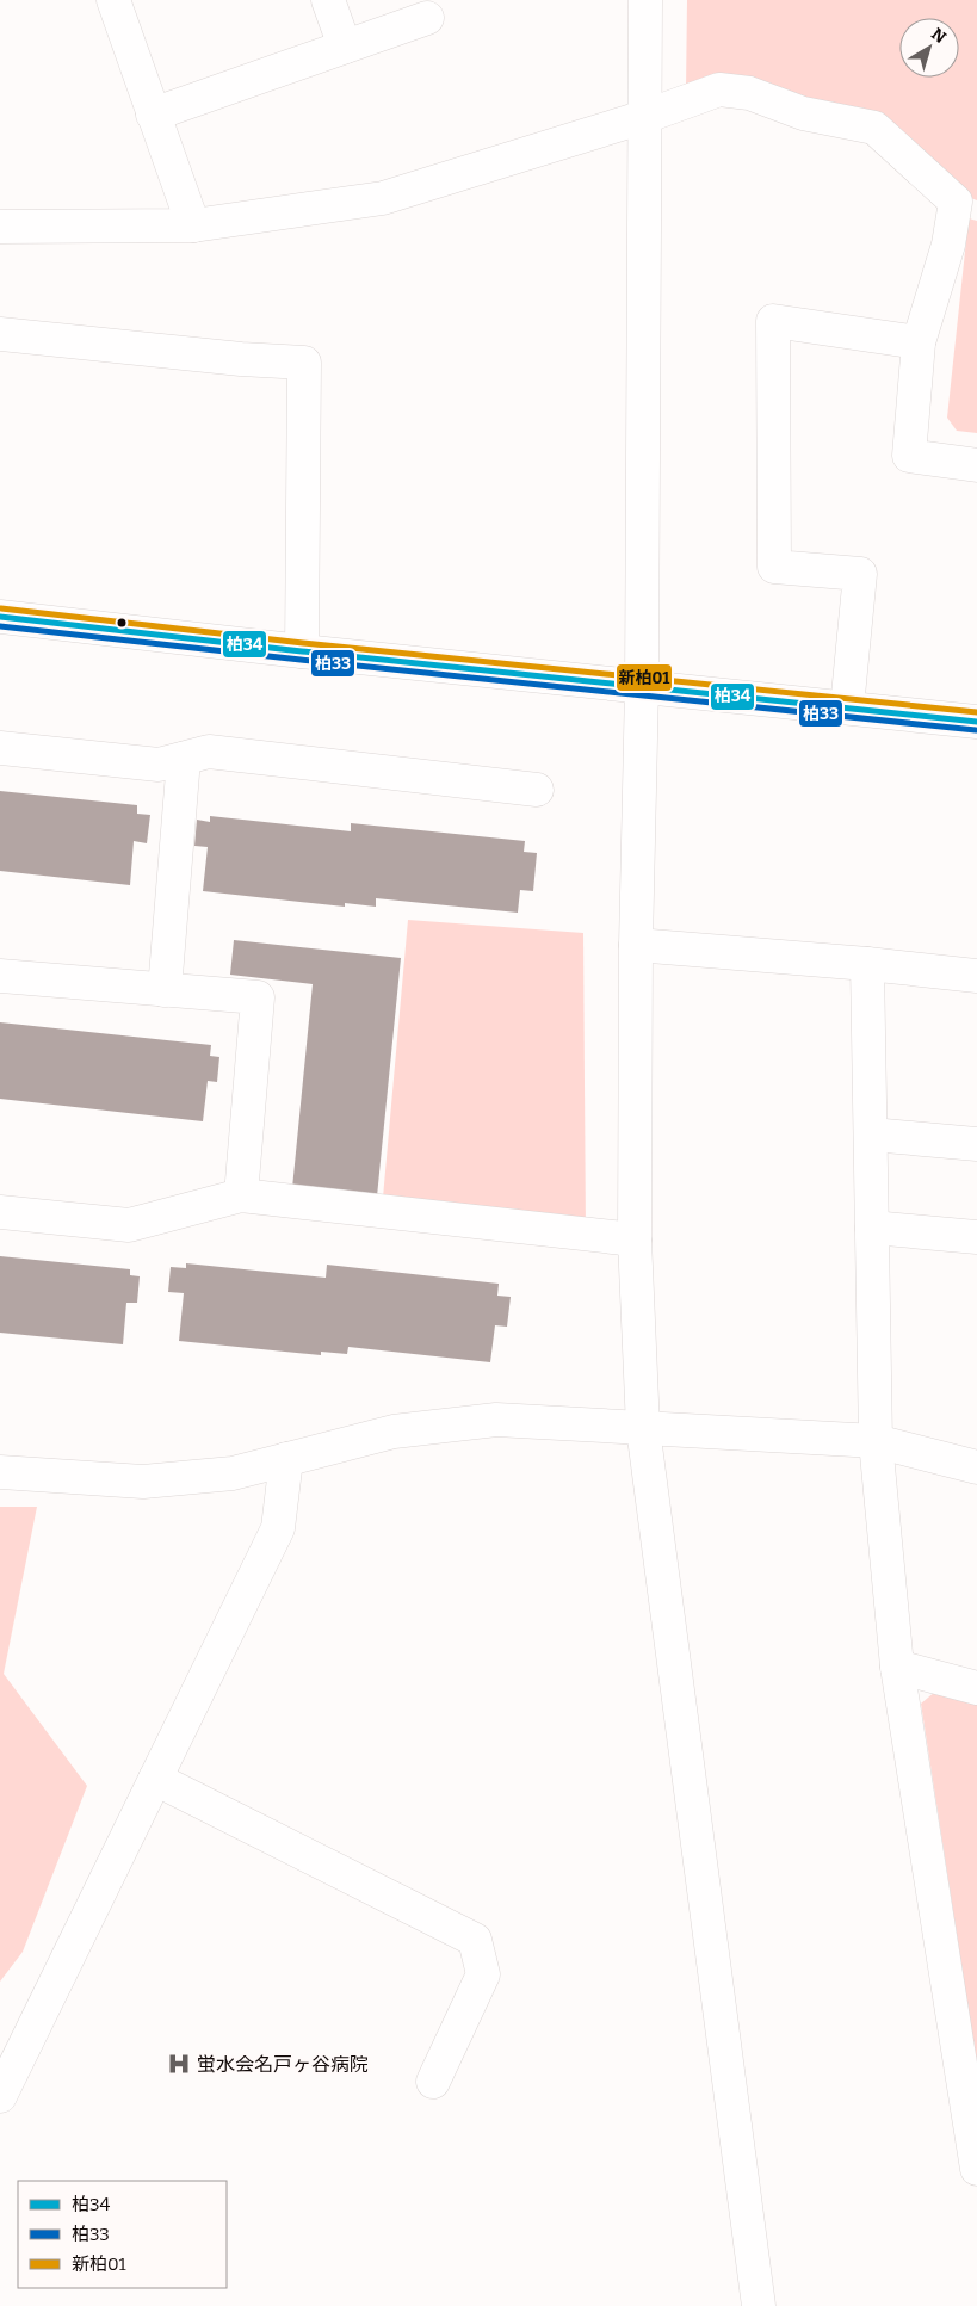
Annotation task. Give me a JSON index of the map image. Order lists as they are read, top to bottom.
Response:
{
  "places": {
    "hospital": ["蛍水会名戸ヶ谷病院"]
  },
  "lines": ["transit line 新柏01", "transit line 柏34", "transit line 柏33"],
  "legend": ["柏34", "柏33", "新柏01"],
  "north": "top right"
}
